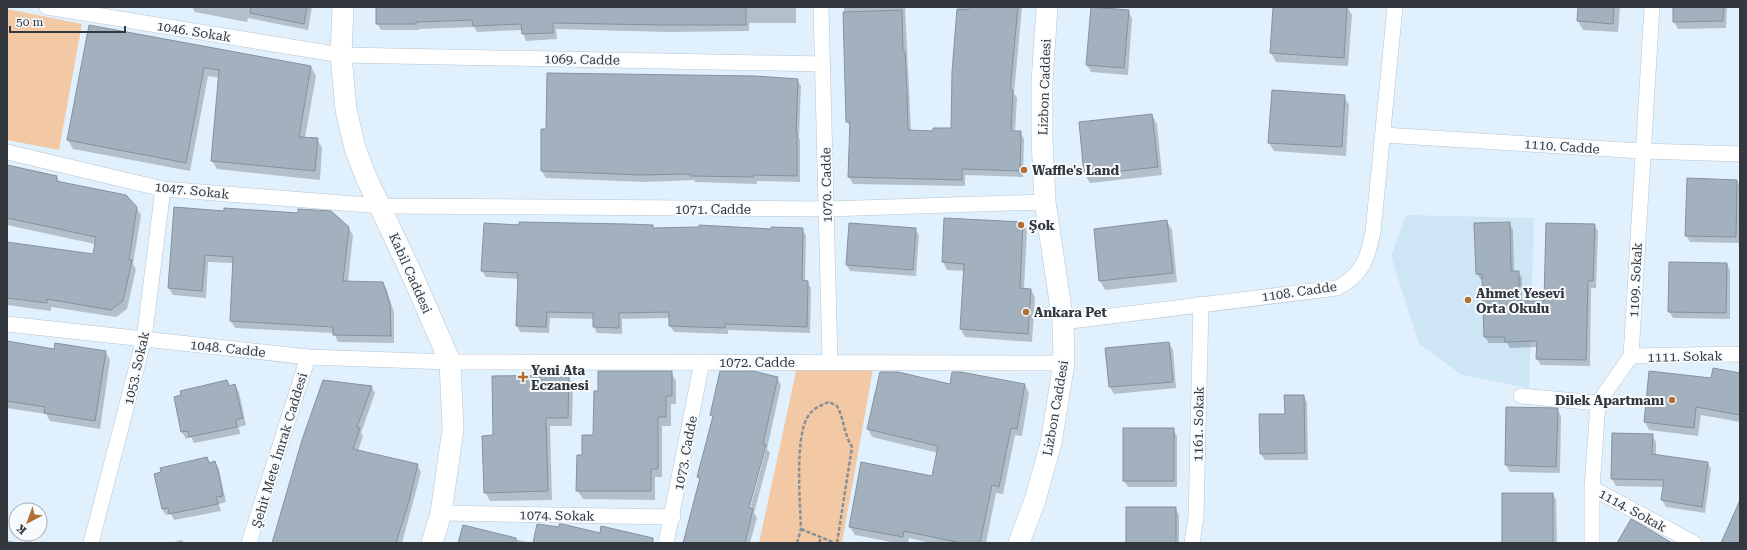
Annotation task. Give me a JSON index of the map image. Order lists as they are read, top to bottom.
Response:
{
  "streets": {
    "main road": ["Lizbon Caddesi", "Kabil Caddesi"],
    "street": [
      "1046. Sokak",
      "1069. Cadde",
      "1110. Cadde",
      "1070. Cadde",
      "1047. Sokak",
      "1071. Cadde",
      "1109. Sokak",
      "1108. Cadde",
      "1048. Cadde",
      "1111. Sokak",
      "1072. Cadde",
      "1053. Sokak",
      "1161. Sokak",
      "Şehit Mete İmrak Caddesi",
      "1073. Cadde",
      "1114. Sokak",
      "1074. Sokak"
    ]
  },
  "crossings": [
    ["1046. Sokak", "1069. Cadde"],
    ["1046. Sokak", "Kabil Caddesi"],
    ["1069. Cadde", "1070. Cadde"],
    ["1069. Cadde", "Kabil Caddesi"],
    ["Lizbon Caddesi", "1071. Cadde"],
    ["Lizbon Caddesi", "1108. Cadde"],
    ["Lizbon Caddesi", "1072. Cadde"],
    ["1110. Cadde", "1109. Sokak"],
    ["1110. Cadde", "1108. Cadde"],
    ["1070. Cadde", "1071. Cadde"],
    ["1070. Cadde", "1072. Cadde"],
    ["1047. Sokak", "1071. Cadde"],
    ["1047. Sokak", "Kabil Caddesi"],
    ["1047. Sokak", "1053. Sokak"],
    ["1071. Cadde", "Kabil Caddesi"],
    ["Kabil Caddesi", "1048. Cadde"],
    ["Kabil Caddesi", "1072. Cadde"],
    ["Kabil Caddesi", "1074. Sokak"],
    ["1109. Sokak", "1111. Sokak"],
    ["1108. Cadde", "1161. Sokak"],
    ["1048. Cadde", "1072. Cadde"],
    ["1048. Cadde", "1053. Sokak"],
    ["1048. Cadde", "Şehit Mete İmrak Caddesi"],
    ["1072. Cadde", "1073. Cadde"],
    ["1073. Cadde", "1074. Sokak"]
  ],
  "places": {
    "other": [
      "Waffle's Land",
      "Şok",
      "Ahmet Yesevi Orta Okulu",
      "Ankara Pet",
      "Dilek Apartmanı"
    ],
    "health": ["Yeni Ata Eczanesi"]
  },
  "scale_bar": "50 m",
  "north": "bottom left"
}
